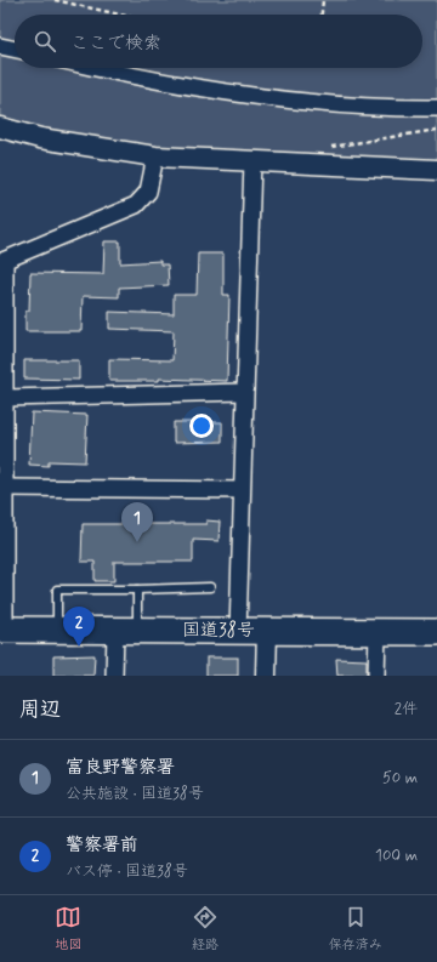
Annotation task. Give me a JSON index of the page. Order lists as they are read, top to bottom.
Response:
{
  "streets": {
    "highway": ["国道38号"]
  },
  "page": {
    "search": "ここで検索",
    "pins": ["1", "2"],
    "heading": ["周辺", "2件"],
    "list": [
      {
        "mark": "1",
        "name": "富良野警察署",
        "note": "公共施設 · 国道38号",
        "value": "50 m"
      },
      {
        "mark": "2",
        "name": "警察署前",
        "note": "バス停 · 国道38号",
        "value": "100 m"
      }
    ],
    "nav": ["地図", "経路", "保存済み"]
  }
}
